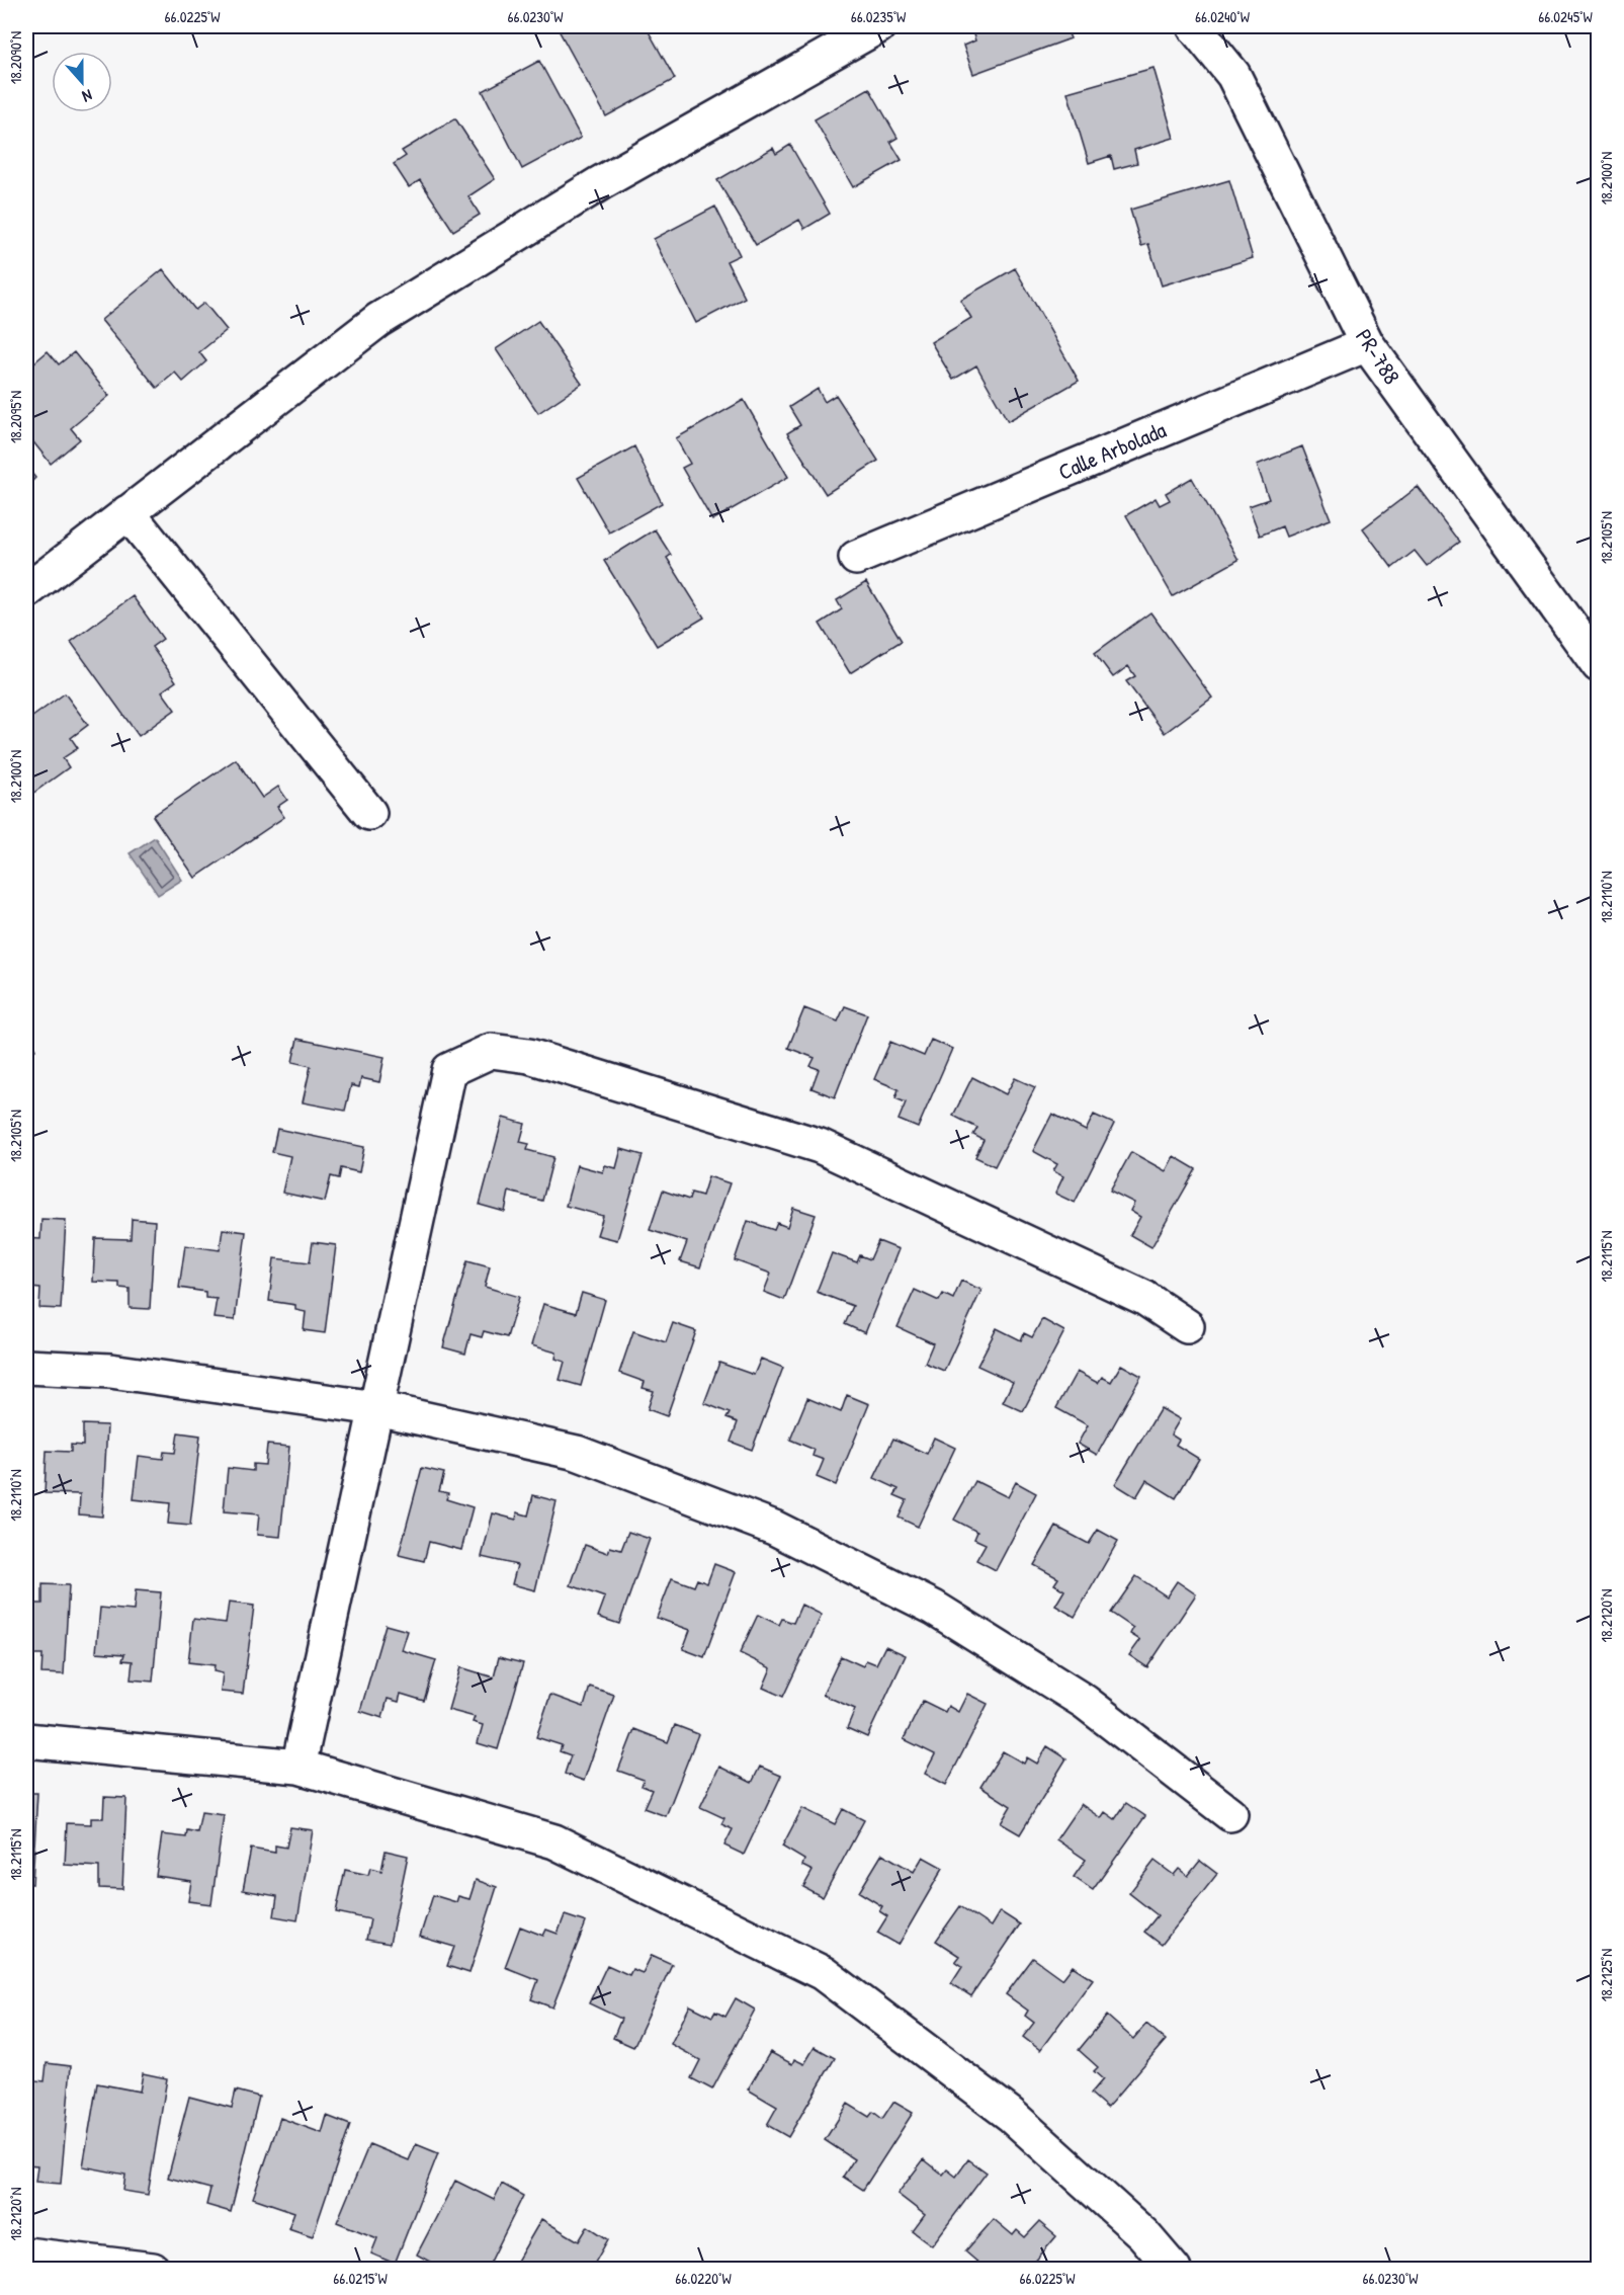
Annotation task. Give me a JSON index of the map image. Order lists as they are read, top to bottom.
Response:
{
  "streets": {
    "street": ["PR-788", "Calle Arbolada"]
  },
  "crossings": [
    ["PR-788", "Calle Arbolada"]
  ],
  "north": "bottom",
  "coordinates": [
    "66.0225°W",
    "66.0230°W",
    "66.0235°W",
    "66.0240°W",
    "66.0245°W",
    "18.2090°N",
    "18.2100°N",
    "18.2095°N",
    "18.2105°N",
    "18.2110°N",
    "18.2115°N",
    "18.2120°N",
    "18.2125°N",
    "66.0215°W",
    "66.0220°W"
  ]
}
